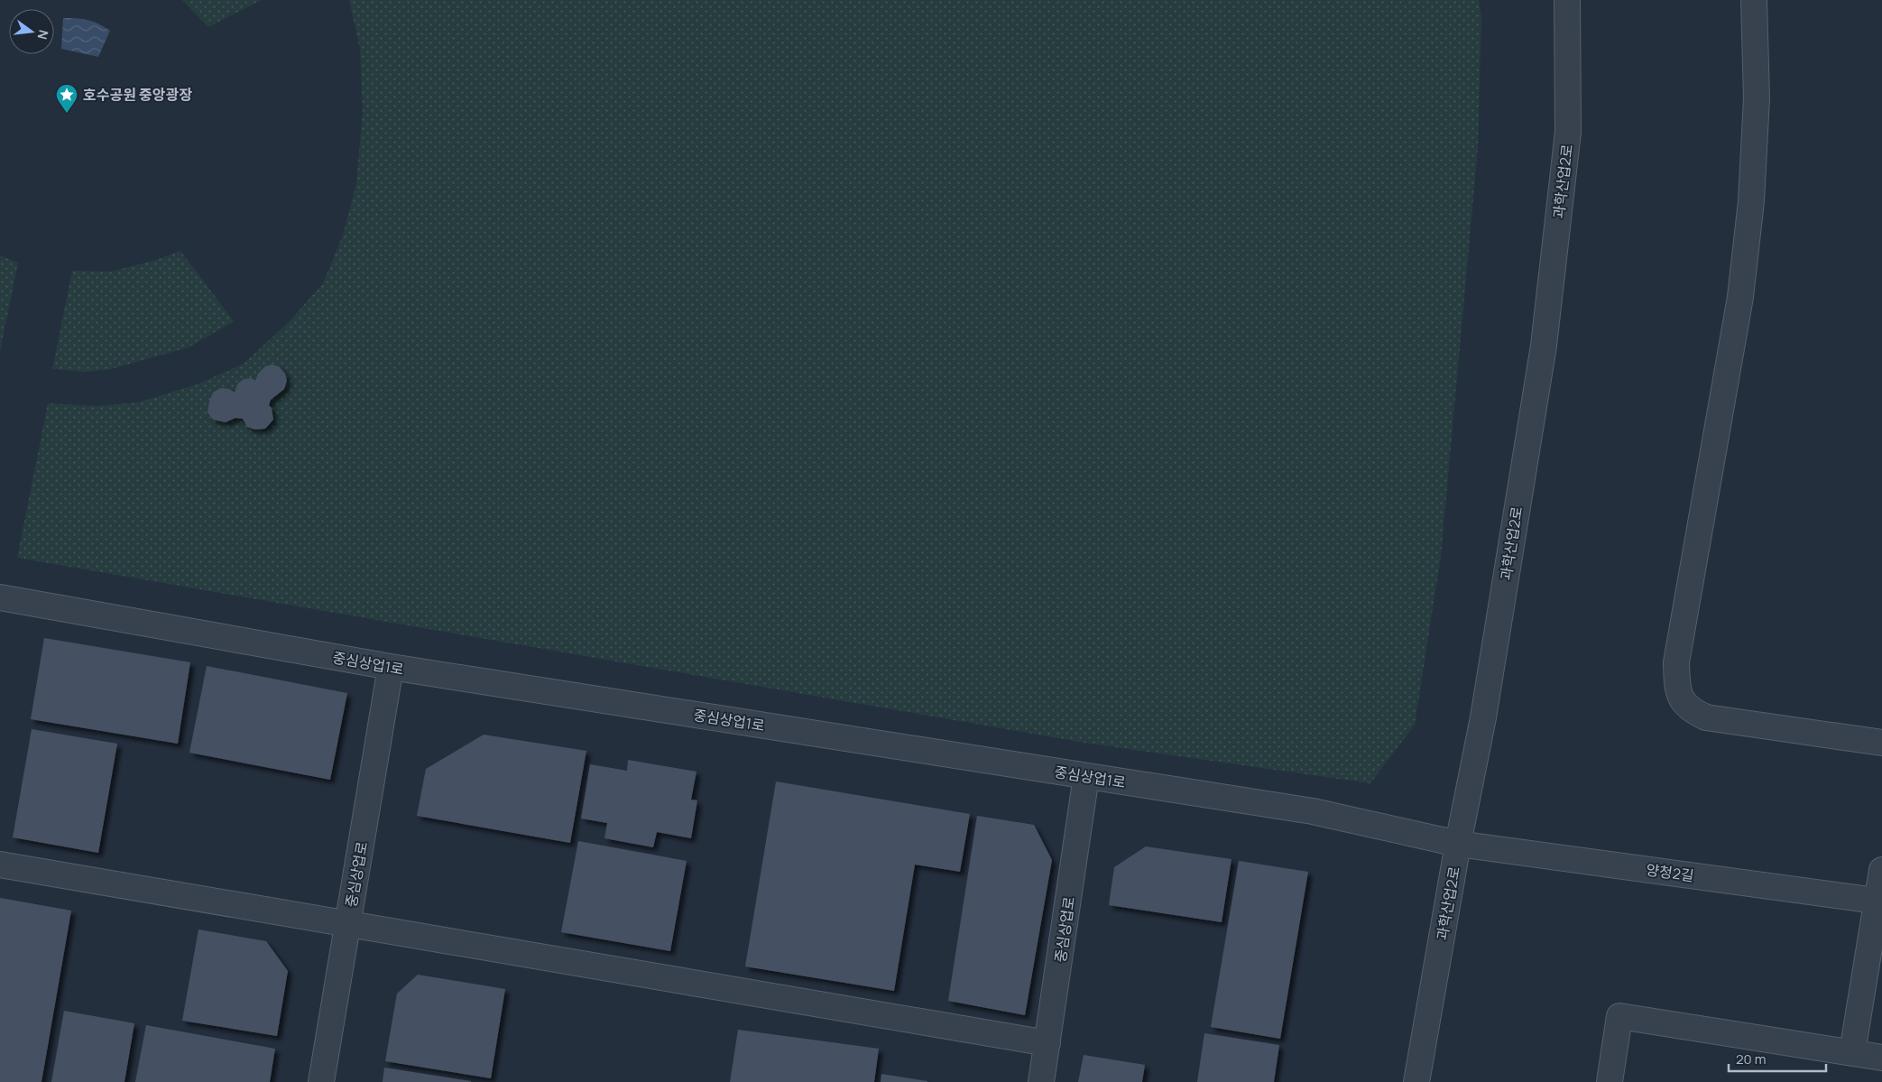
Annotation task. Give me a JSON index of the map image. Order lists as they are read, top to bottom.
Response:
{
  "streets": {
    "street": [
      "과학산업2로",
      "중심상업1로",
      "양청2길",
      "중심상업로"
    ]
  },
  "crossings": [
    ["과학산업2로", "중심상업1로"],
    ["과학산업2로", "양청2길"],
    ["중심상업1로", "양청2길"],
    ["중심상업1로", "중심상업로"]
  ],
  "places": {
    "place": ["호수공원 중앙광장"]
  },
  "scale_bar": "20 m",
  "north": "right"
}
